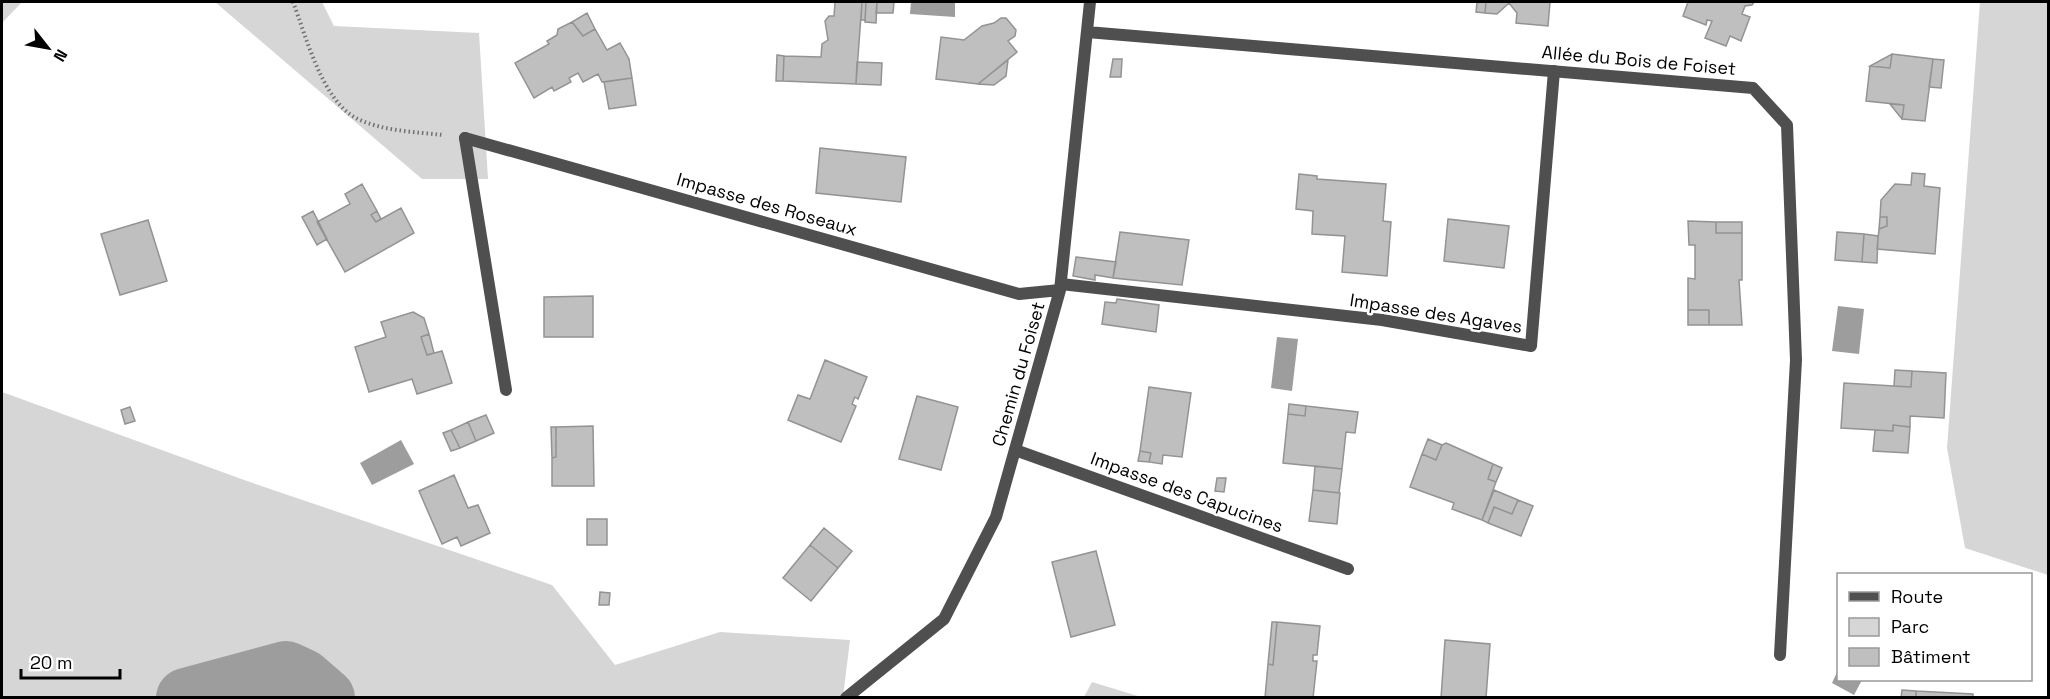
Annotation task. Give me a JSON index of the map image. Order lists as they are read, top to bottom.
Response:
{
  "streets": {
    "street": [
      "Allée du Bois de Foiset",
      "Impasse des Roseaux",
      "Impasse des Agaves",
      "Chemin du Foiset",
      "Impasse des Capucines"
    ]
  },
  "crossings": [
    ["Allée du Bois de Foiset", "Impasse des Agaves"],
    ["Allée du Bois de Foiset", "Chemin du Foiset"],
    ["Impasse des Roseaux", "Impasse des Agaves"],
    ["Impasse des Roseaux", "Chemin du Foiset"],
    ["Impasse des Agaves", "Chemin du Foiset"],
    ["Chemin du Foiset", "Impasse des Capucines"]
  ],
  "legend": ["Route", "Parc", "Bâtiment"],
  "scale_bar": "20 m",
  "north": "bottom right"
}
